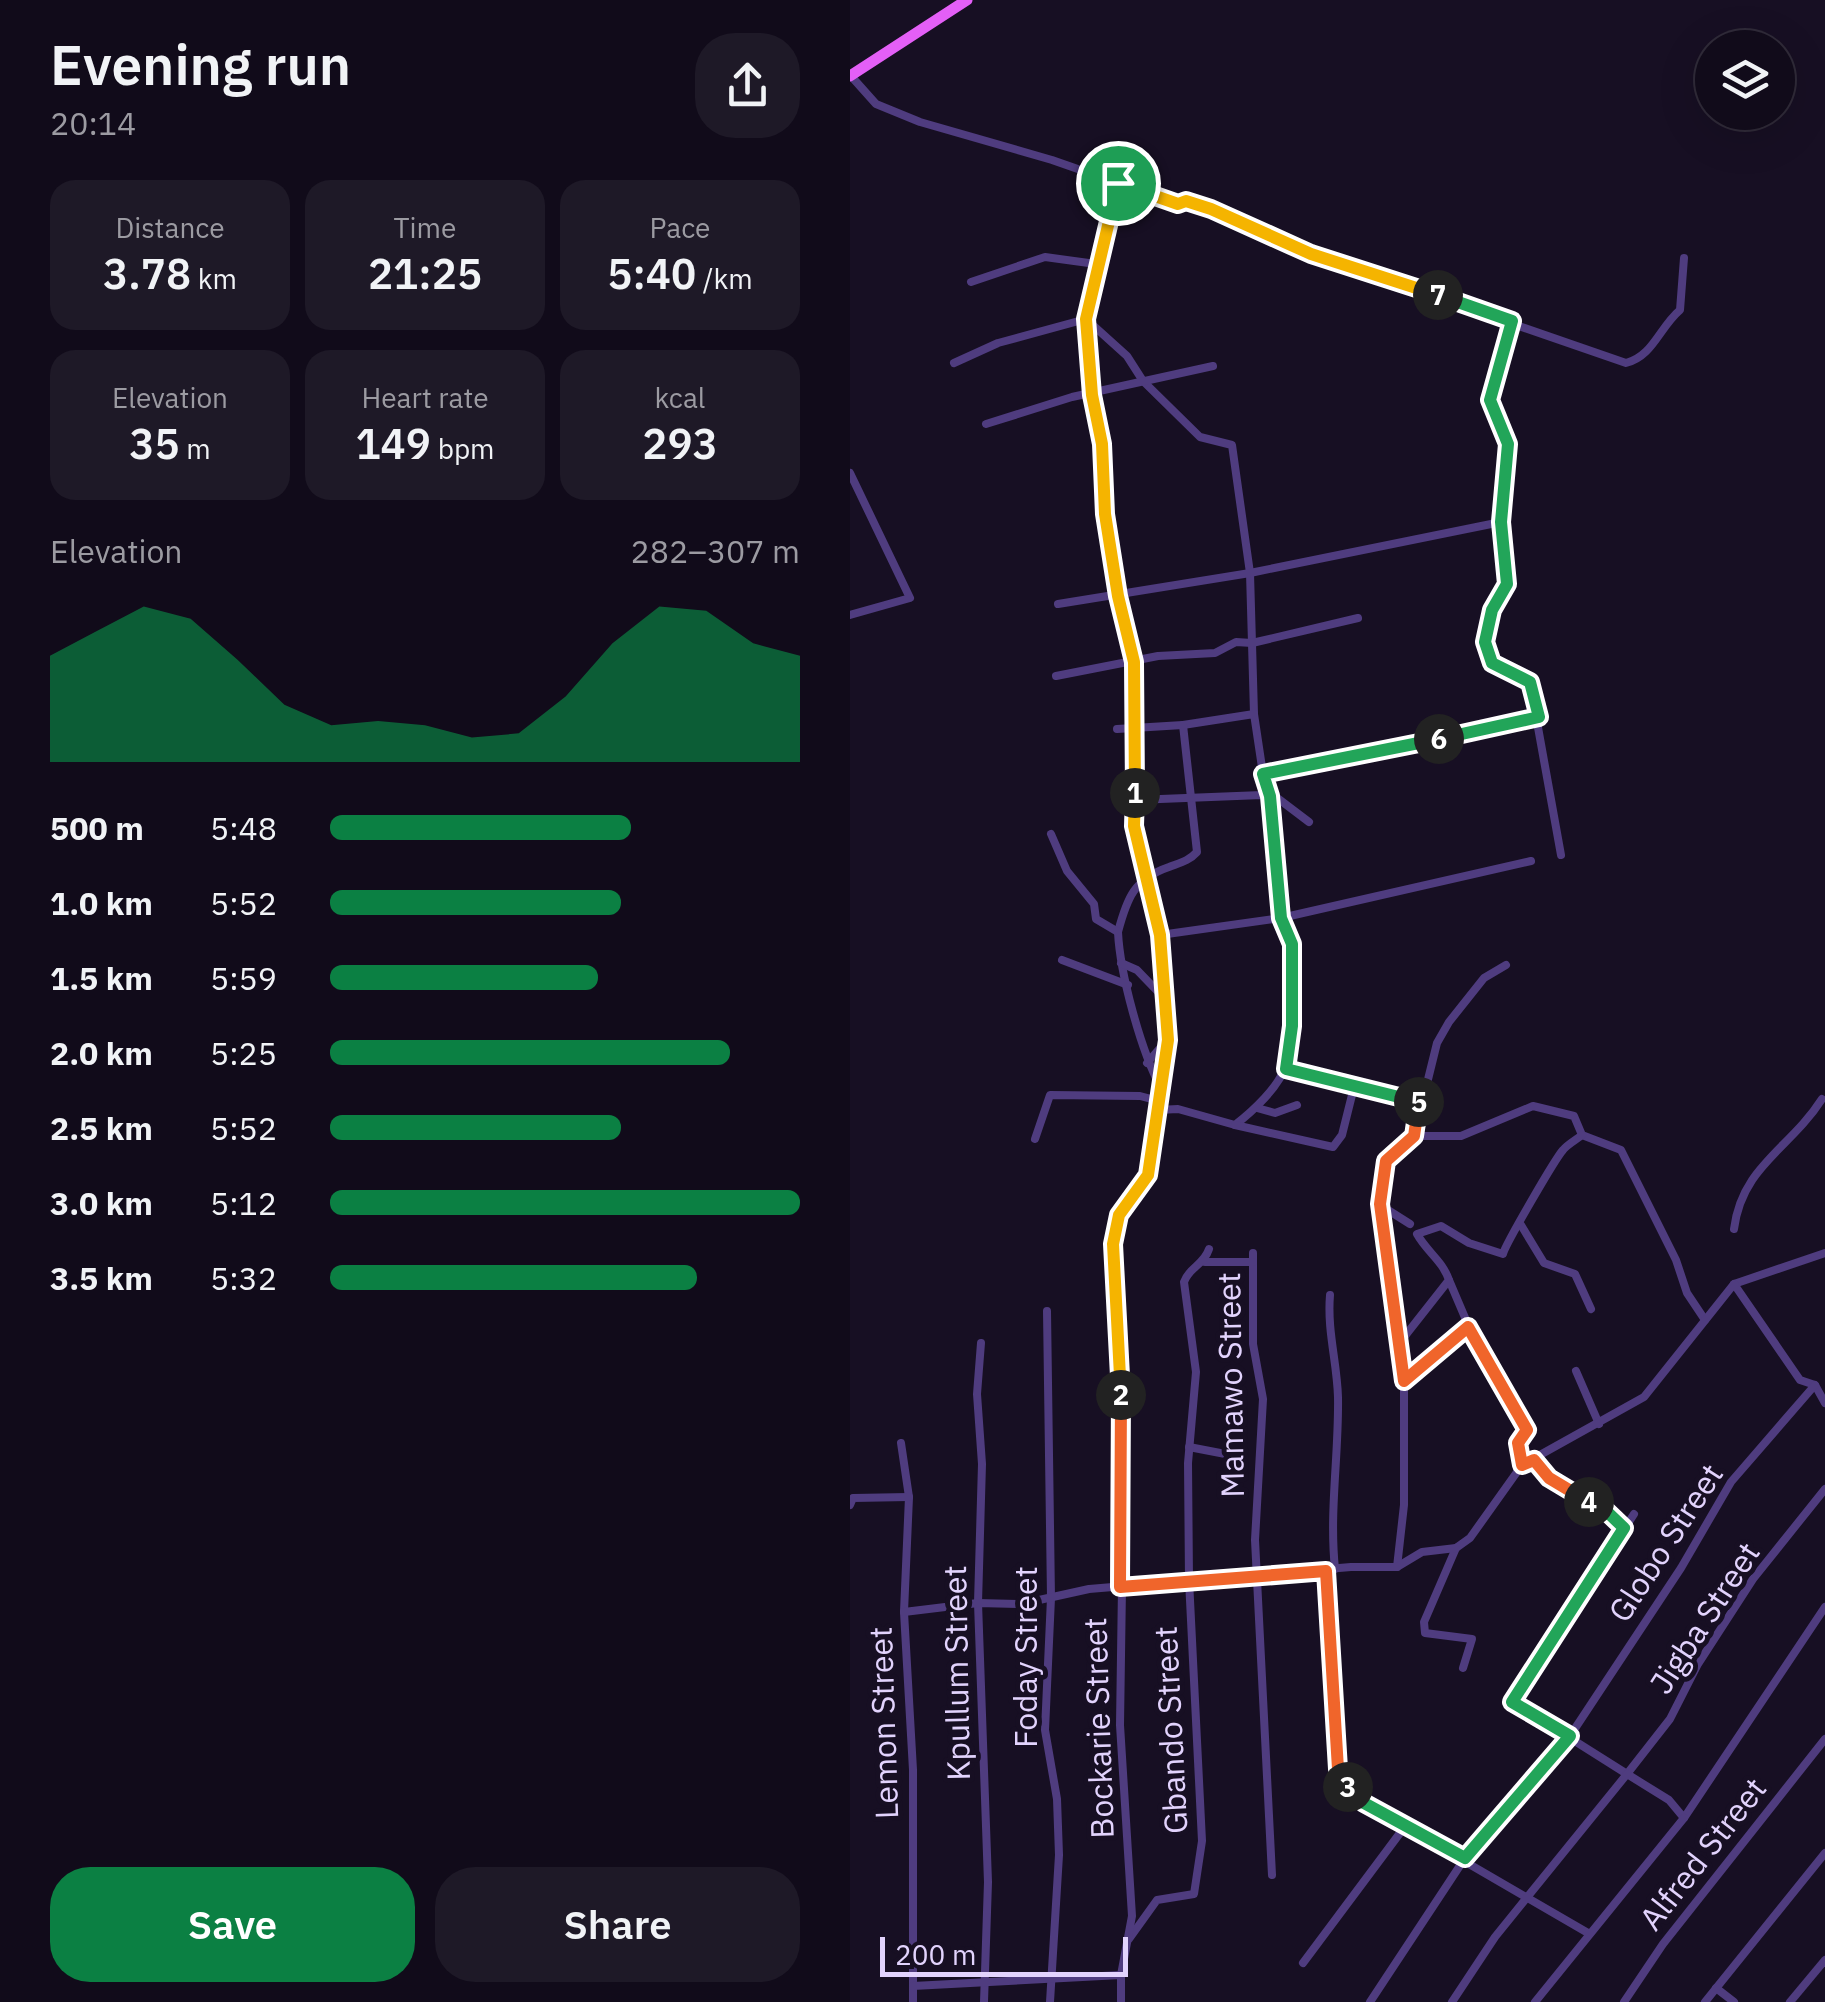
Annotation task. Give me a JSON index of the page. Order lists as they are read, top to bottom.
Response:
{
  "streets": {
    "street": [
      "Mamawo Street",
      "Globo Street",
      "Jigba Street",
      "Foday Street",
      "Kpullum Street",
      "Lemon Street",
      "Bockarie Street",
      "Gbando Street",
      "Alfred Street"
    ]
  },
  "crossings": [
    ["Mamawo Street", "Gbando Street"],
    ["Bockarie Street", "Gbando Street"]
  ],
  "scale_bar": "200 m",
  "page": {
    "heading": ["Evening run", "20:14"],
    "stats": [
      ["Distance", "3.78 km"],
      ["Time", "21:25"],
      ["Pace", "5:40 /km"],
      ["Elevation", "35 m"],
      ["Heart rate", "149 bpm"],
      ["kcal", "293"]
    ],
    "pins": [
      "7",
      "6",
      "1",
      "5",
      "2",
      "4",
      "3"
    ],
    "chart": ["Elevation", "282–307 m"],
    "list": [
      {
        "name": "500 m",
        "note": "5:48"
      },
      {
        "name": "1.0 km",
        "note": "5:52"
      },
      {
        "name": "1.5 km",
        "note": "5:59"
      },
      {
        "name": "2.0 km",
        "note": "5:25"
      },
      {
        "name": "2.5 km",
        "note": "5:52"
      },
      {
        "name": "3.0 km",
        "note": "5:12"
      },
      {
        "name": "3.5 km",
        "note": "5:32"
      }
    ],
    "buttons": ["Save", "Share"],
    "scale": "200 m"
  }
}
